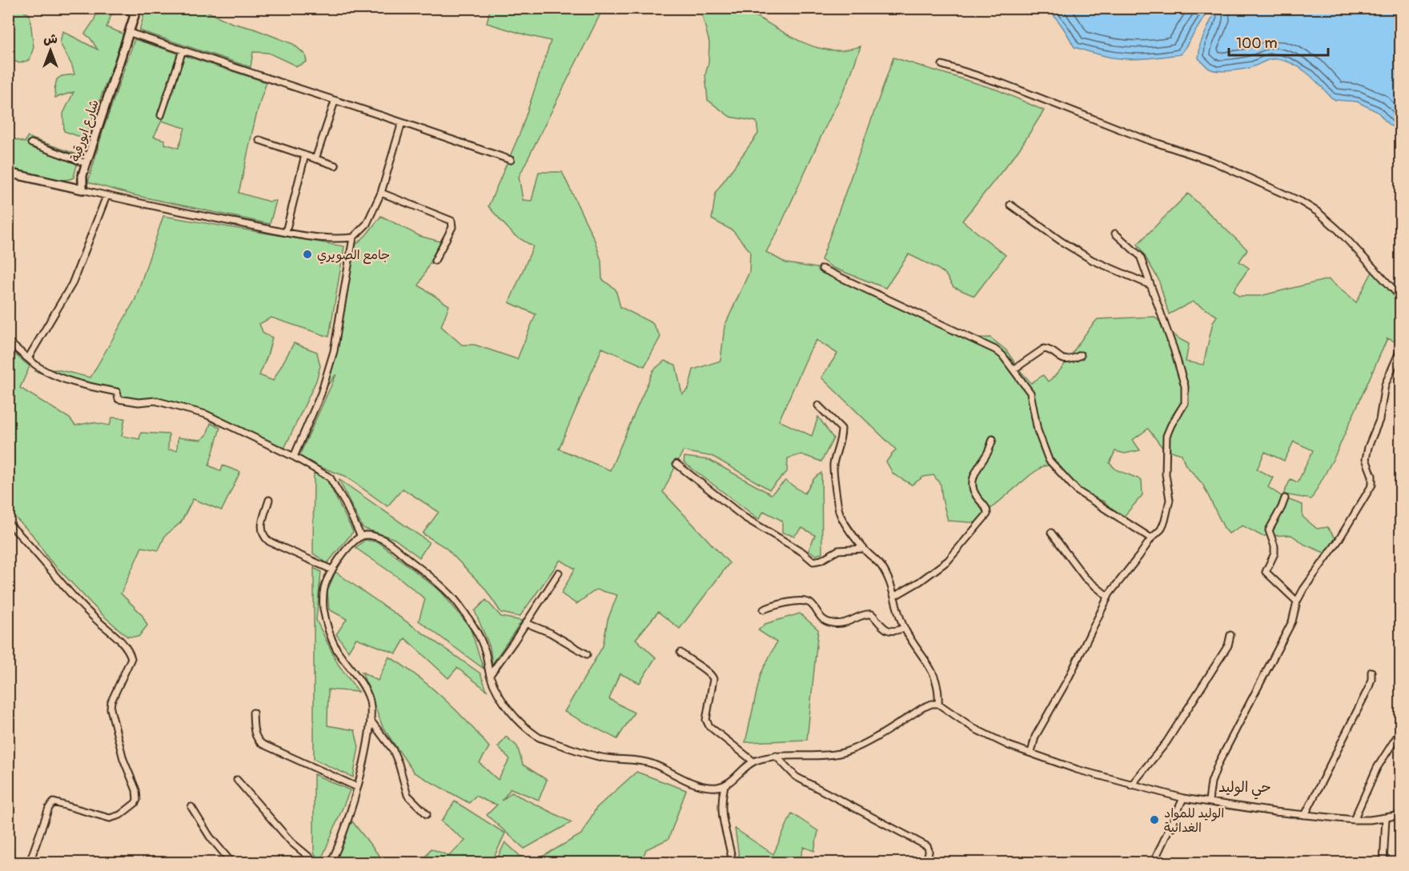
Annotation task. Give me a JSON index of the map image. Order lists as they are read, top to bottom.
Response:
{
  "streets": {
    "main road": ["شارع ابورقية"]
  },
  "districts": ["حي الوليد"],
  "places": ["جامع الصويري", "الوليد للمواد الغدائية"],
  "scale_bar": "100 m",
  "north": "top"
}
